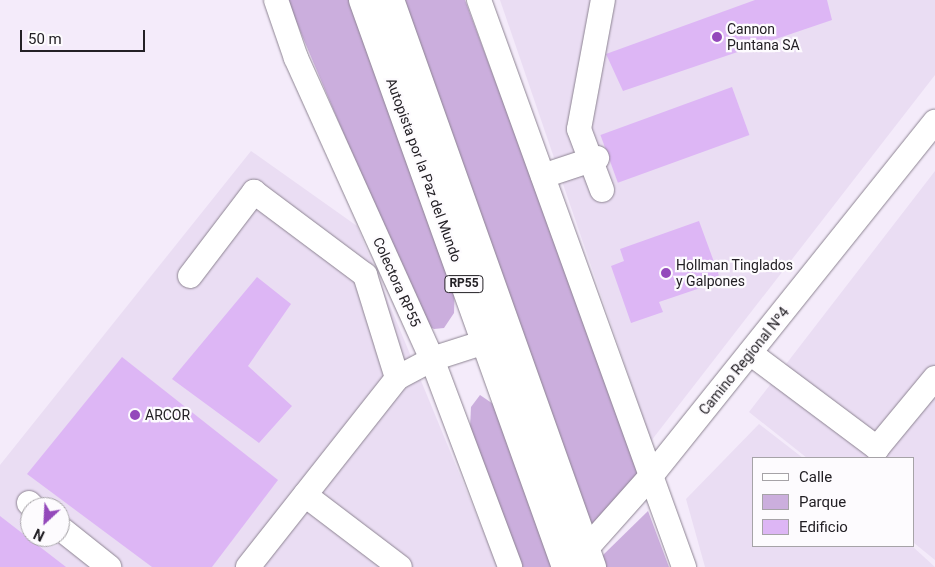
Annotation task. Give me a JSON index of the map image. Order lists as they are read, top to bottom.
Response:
{
  "streets": {
    "highway": ["Autopista por la Paz del Mundo", "RP55"],
    "street": ["Colectora RP55", "Camino Regional Nº4"]
  },
  "crossings": [
    ["Autopista por la Paz del Mundo", "Camino Regional Nº4"]
  ],
  "places": ["Cannon Puntana SA", "Hollman Tinglados y Galpones", "ARCOR"],
  "legend": ["Calle", "Parque", "Edificio"],
  "scale_bar": "50 m",
  "north": "bottom left"
}
